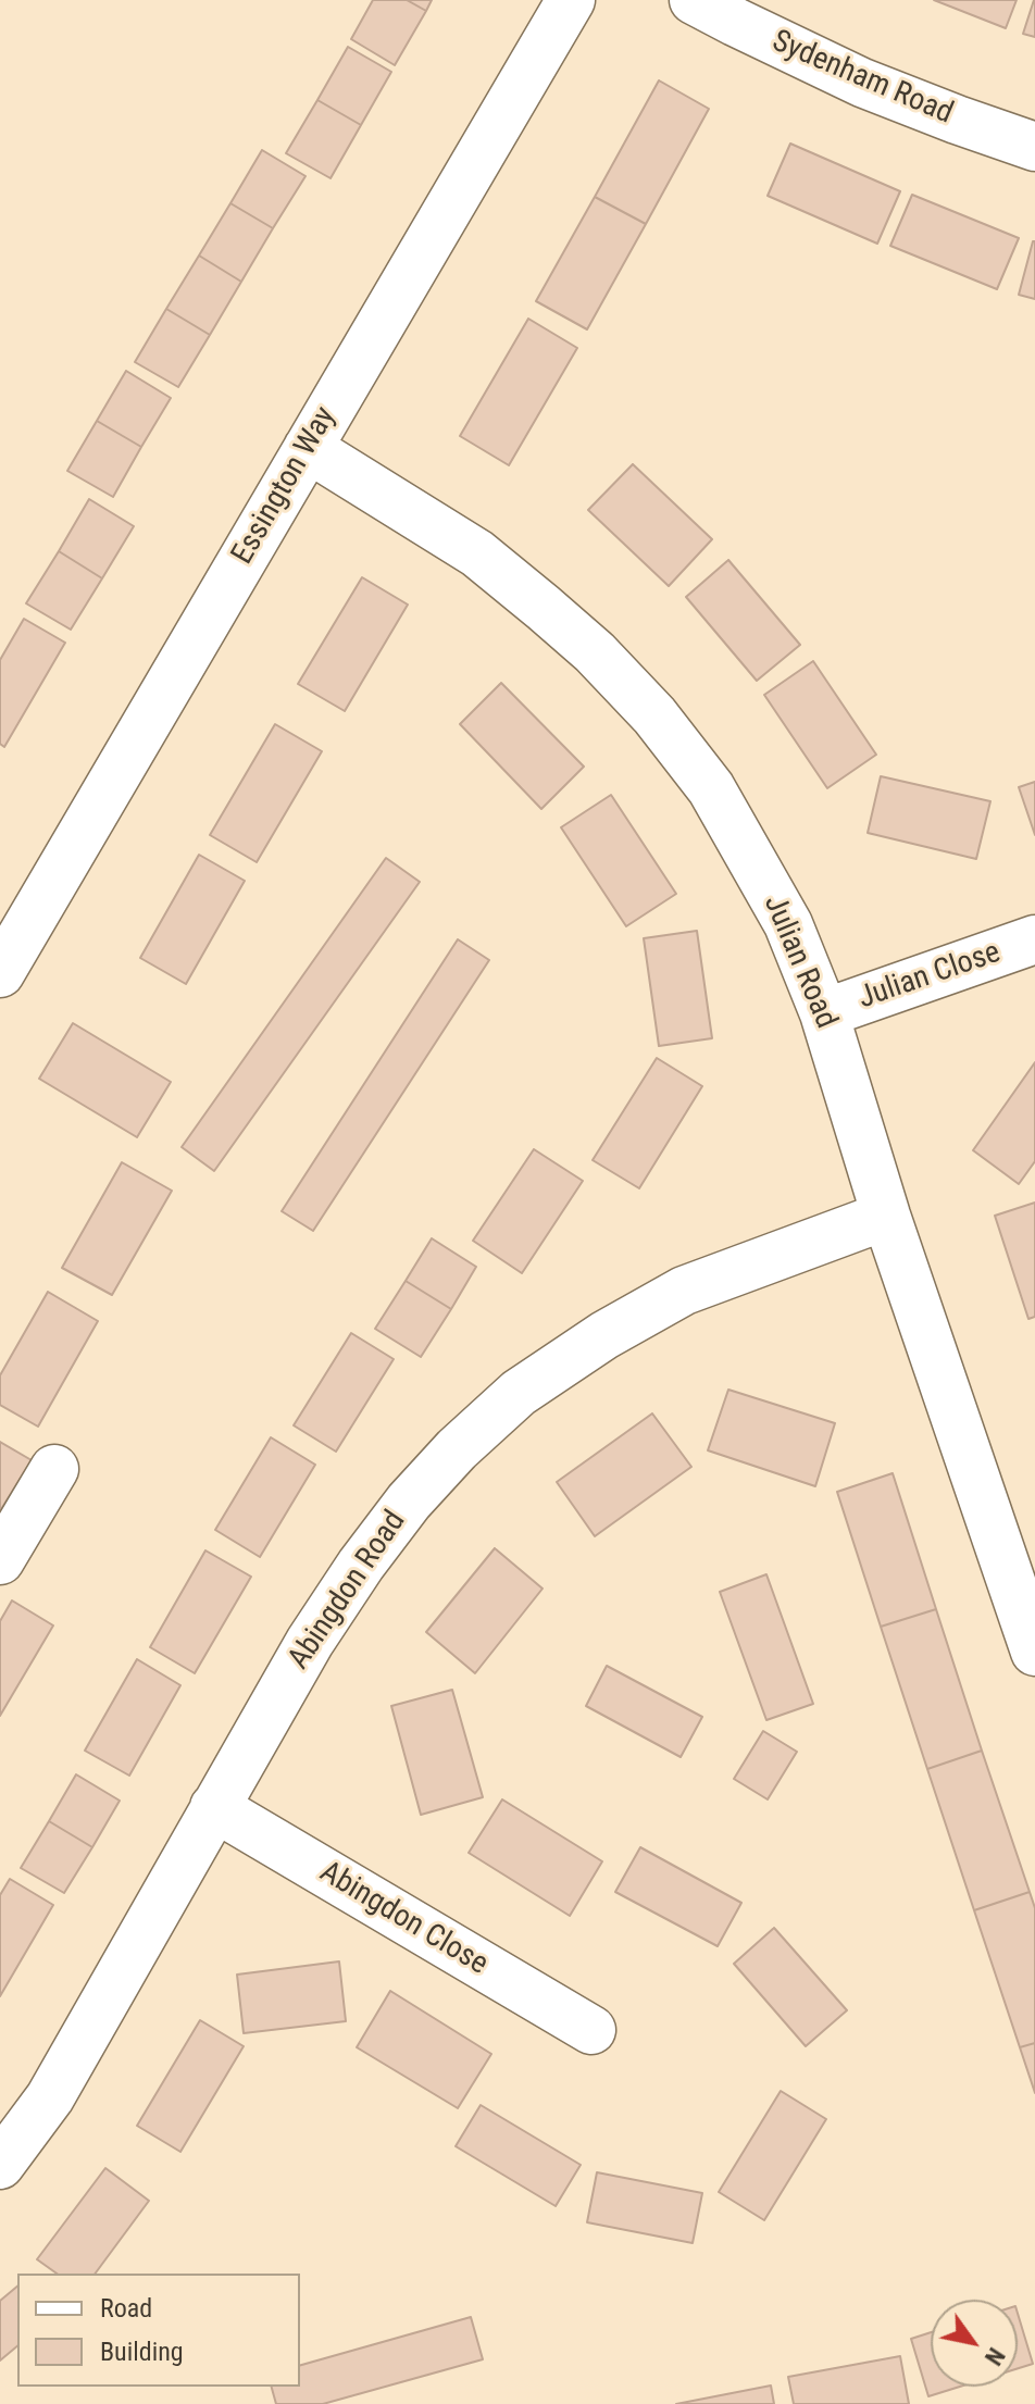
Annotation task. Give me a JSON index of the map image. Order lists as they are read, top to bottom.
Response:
{
  "streets": {
    "street": [
      "Sydenham Road",
      "Essington Way",
      "Julian Road",
      "Julian Close",
      "Abingdon Road",
      "Abingdon Close"
    ]
  },
  "crossings": [
    ["Essington Way", "Julian Road"],
    ["Julian Road", "Julian Close"],
    ["Julian Road", "Abingdon Road"],
    ["Abingdon Road", "Abingdon Close"]
  ],
  "legend": ["Road", "Building"],
  "north": "bottom right"
}
